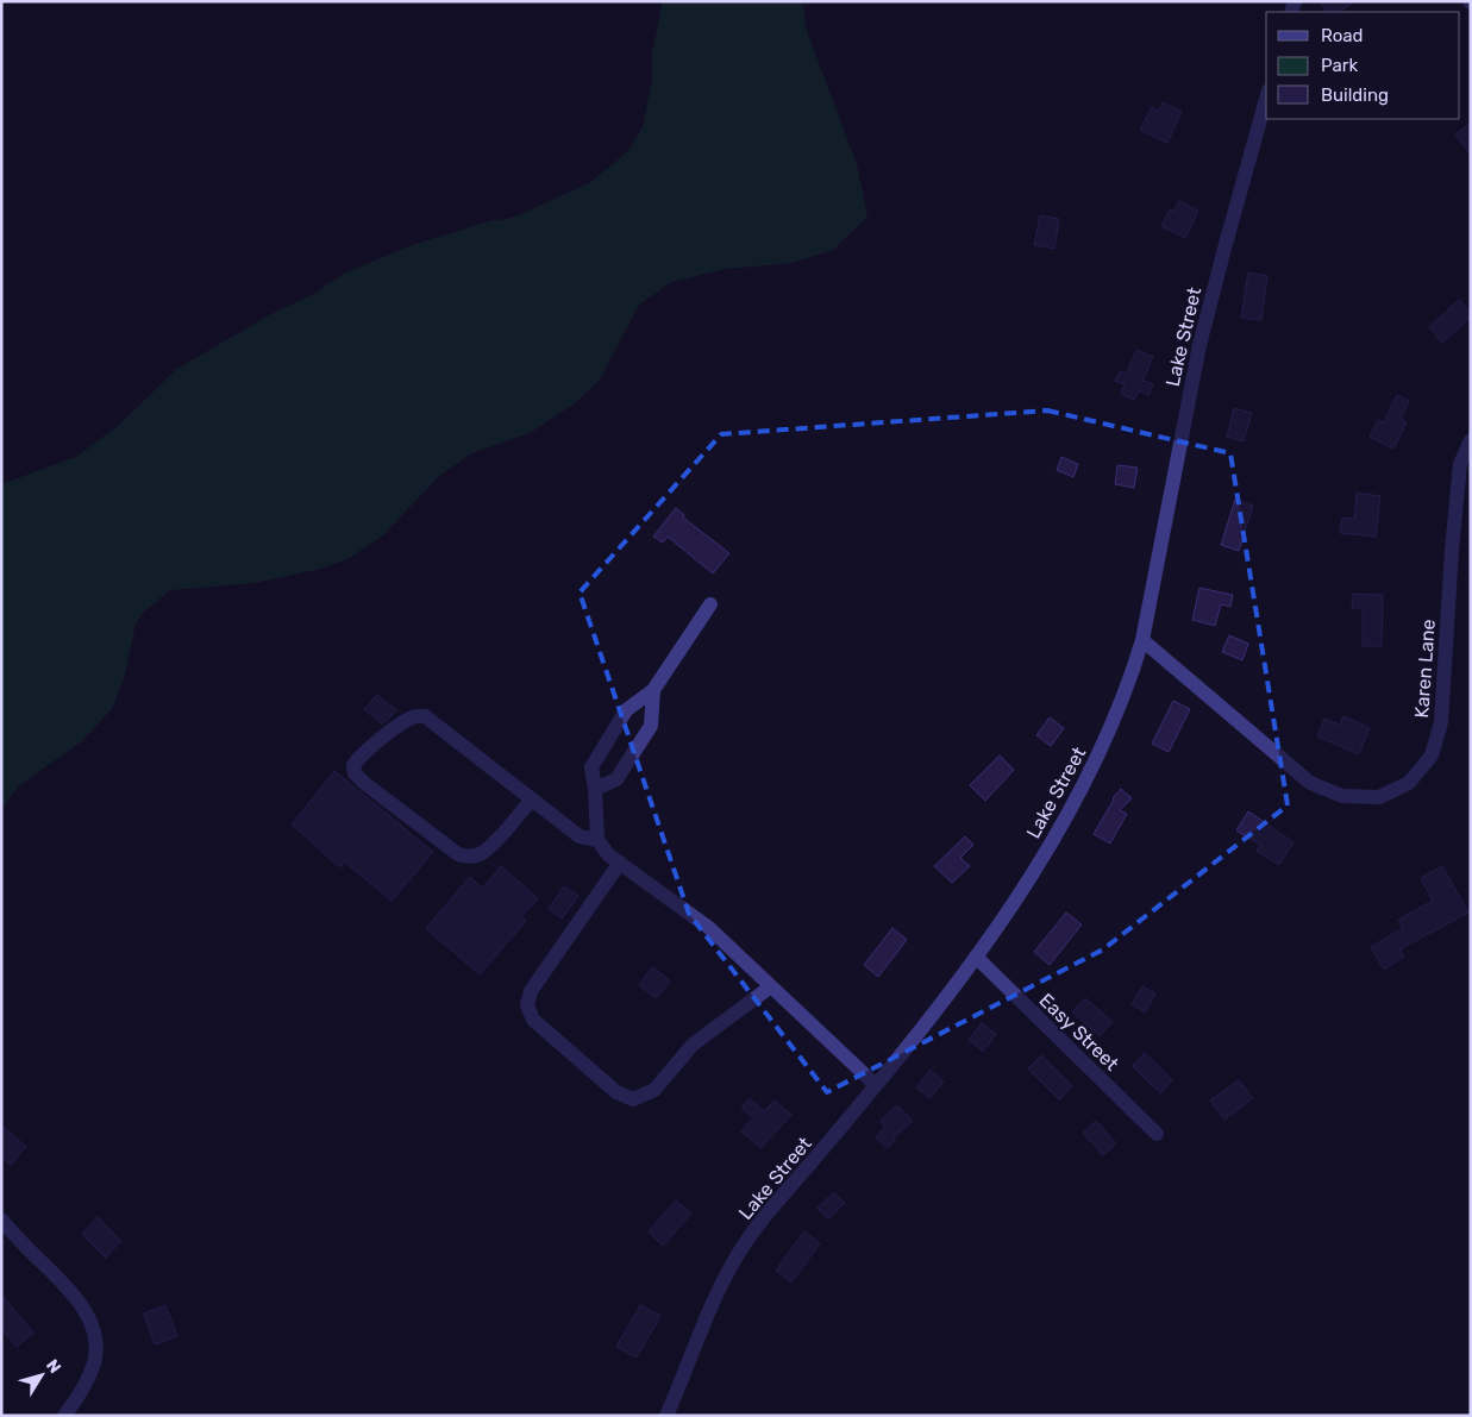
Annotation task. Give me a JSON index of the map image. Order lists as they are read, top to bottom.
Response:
{
  "streets": {
    "street": ["Lake Street", "Karen Lane", "Easy Street"]
  },
  "crossings": [
    ["Lake Street", "Karen Lane"],
    ["Lake Street", "Easy Street"]
  ],
  "legend": ["Road", "Park", "Building"],
  "north": "top right"
}
